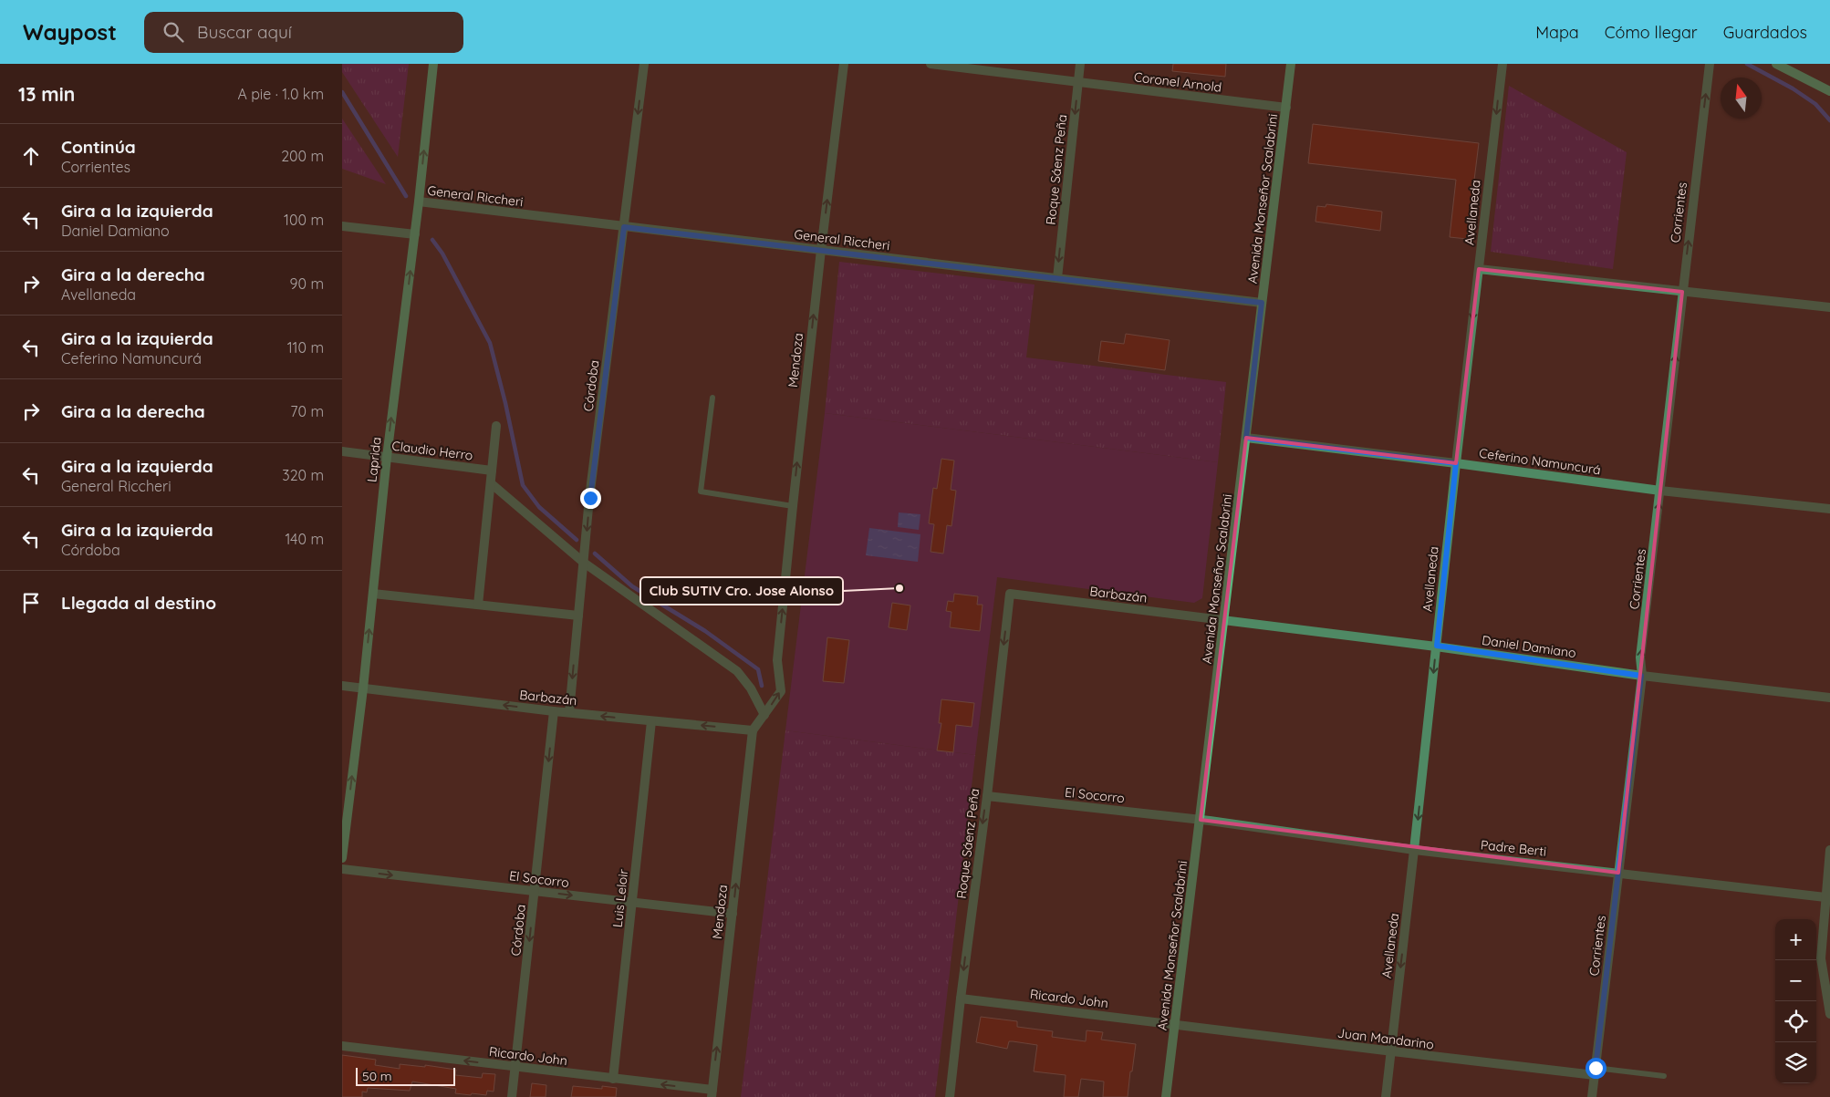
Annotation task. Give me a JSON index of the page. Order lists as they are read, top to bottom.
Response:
{
  "streets": {
    "main road": ["Avenida Monseñor Scalabrini", "Laprida"],
    "street": [
      "Coronel Arnold",
      "Roque Sáenz Peña",
      "General Riccheri",
      "Avellaneda",
      "Corrientes",
      "Mendoza",
      "Córdoba",
      "Claudio Herro",
      "Ceferino Namuncurá",
      "Barbazán",
      "Daniel Damiano",
      "El Socorro",
      "Padre Berti",
      "Luis Leloir",
      "Ricardo John",
      "Juan Mandarino"
    ]
  },
  "crossings": [
    ["Coronel Arnold", "Roque Sáenz Peña"],
    ["Coronel Arnold", "Avenida Monseñor Scalabrini"],
    ["Roque Sáenz Peña", "General Riccheri"],
    ["Roque Sáenz Peña", "Barbazán"],
    ["Roque Sáenz Peña", "El Socorro"],
    ["Roque Sáenz Peña", "Ricardo John"],
    ["General Riccheri", "Avenida Monseñor Scalabrini"],
    ["General Riccheri", "Mendoza"],
    ["General Riccheri", "Córdoba"],
    ["General Riccheri", "Laprida"],
    ["Avenida Monseñor Scalabrini", "Ceferino Namuncurá"],
    ["Avenida Monseñor Scalabrini", "Barbazán"],
    ["Avenida Monseñor Scalabrini", "Daniel Damiano"],
    ["Avenida Monseñor Scalabrini", "El Socorro"],
    ["Avenida Monseñor Scalabrini", "Padre Berti"],
    ["Avenida Monseñor Scalabrini", "Ricardo John"],
    ["Avenida Monseñor Scalabrini", "Juan Mandarino"],
    ["Avellaneda", "Ceferino Namuncurá"],
    ["Avellaneda", "Daniel Damiano"],
    ["Avellaneda", "Padre Berti"],
    ["Avellaneda", "Juan Mandarino"],
    ["Corrientes", "Ceferino Namuncurá"],
    ["Corrientes", "Daniel Damiano"],
    ["Corrientes", "Padre Berti"],
    ["Corrientes", "Juan Mandarino"],
    ["Mendoza", "Barbazán"],
    ["Mendoza", "El Socorro"],
    ["Mendoza", "Ricardo John"],
    ["Córdoba", "Barbazán"],
    ["Córdoba", "El Socorro"],
    ["Córdoba", "Ricardo John"],
    ["Claudio Herro", "Laprida"],
    ["Laprida", "Barbazán"],
    ["Barbazán", "Daniel Damiano"],
    ["Barbazán", "Luis Leloir"],
    ["El Socorro", "Padre Berti"],
    ["El Socorro", "Luis Leloir"],
    ["Luis Leloir", "Ricardo John"],
    ["Ricardo John", "Juan Mandarino"]
  ],
  "one_way": [
    "Roque Sáenz Peña",
    "Avellaneda",
    "Corrientes",
    "Mendoza",
    "Córdoba",
    "Laprida",
    "Barbazán",
    "El Socorro",
    "Ricardo John"
  ],
  "places": ["Club SUTIV Cro. Jose Alonso"],
  "scale_bar": "50 m",
  "north": "top",
  "page": {
    "header": "Waypost",
    "search": "Buscar aquí",
    "nav": ["Mapa", "Cómo llegar", "Guardados"],
    "heading": ["13 min", "A pie · 1.0 km"],
    "list": [
      ["Continúa", "Corrientes", "200 m"],
      ["Gira a la izquierda", "Daniel Damiano", "100 m"],
      ["Gira a la derecha", "Avellaneda", "90 m"],
      ["Gira a la izquierda", "Ceferino Namuncurá", "110 m"],
      ["Gira a la derecha", "70 m"],
      ["Gira a la izquierda", "General Riccheri", "320 m"],
      ["Gira a la izquierda", "Córdoba", "140 m"],
      "Llegada al destino"
    ],
    "map_buttons": ["+", "−"],
    "scale": "50 m"
  }
}
